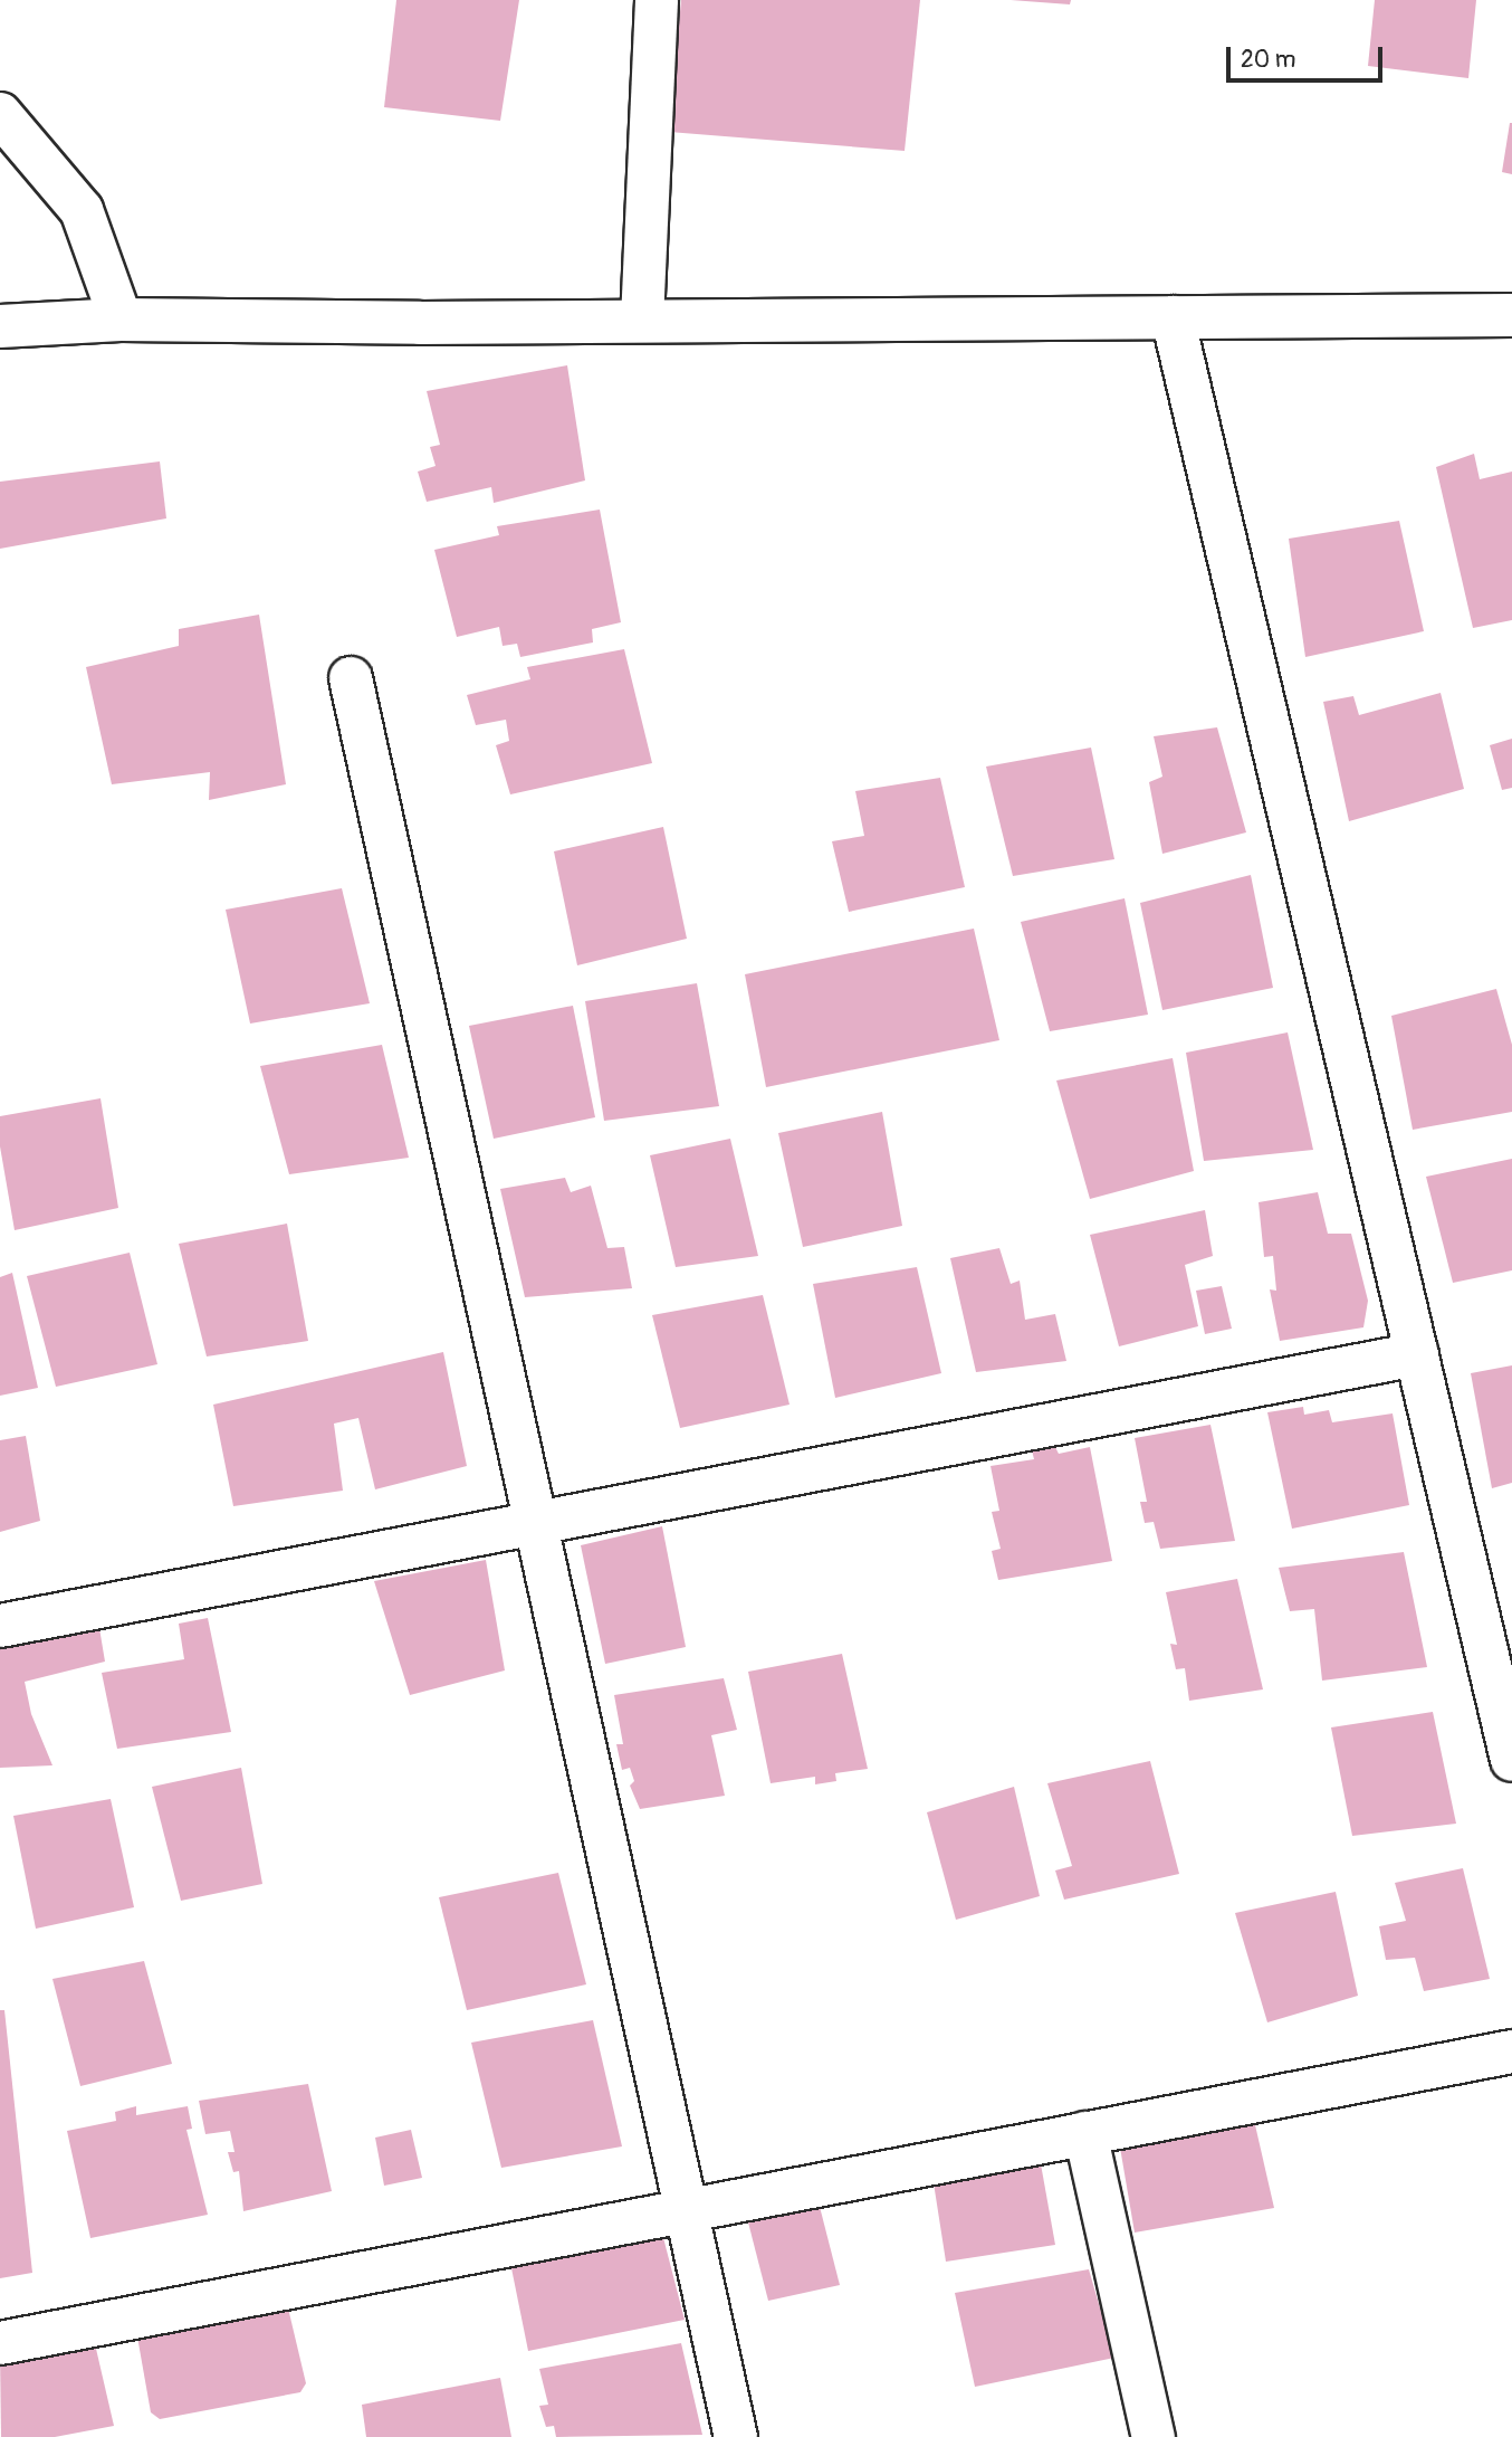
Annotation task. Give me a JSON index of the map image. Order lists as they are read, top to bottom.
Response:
{
  "scale_bar": "20 m"
}
